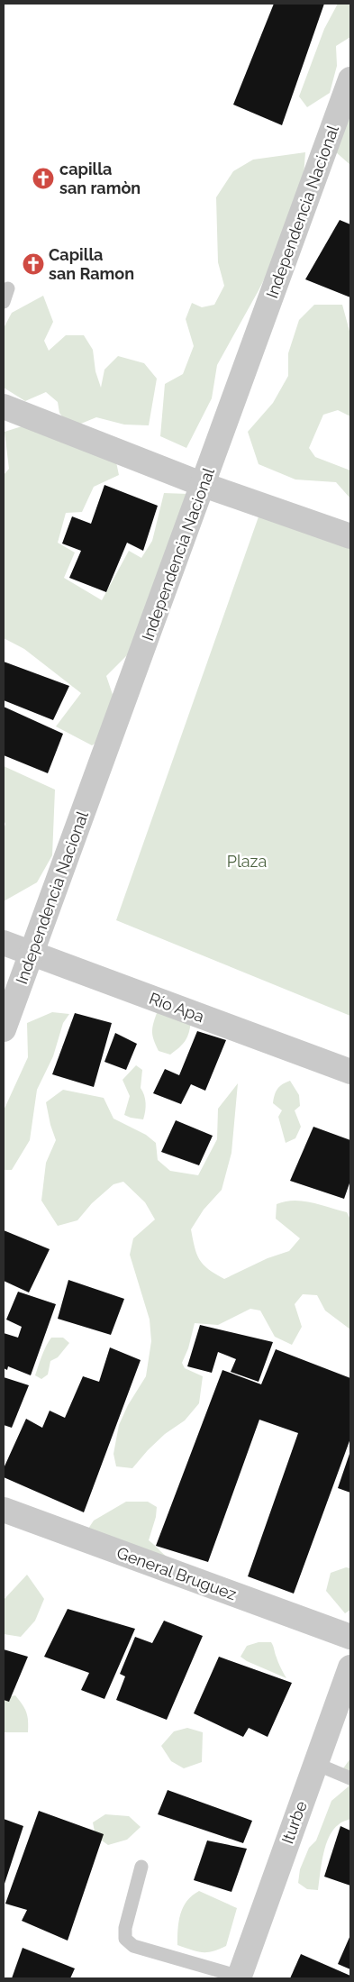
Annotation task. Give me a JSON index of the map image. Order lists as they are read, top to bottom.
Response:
{
  "streets": {
    "street": [
      "Independencia Nacional",
      "Río Apa",
      "General Bruguez",
      "Iturbe"
    ]
  },
  "crossings": [
    ["Independencia Nacional", "Río Apa"]
  ],
  "parks": ["Plaza"],
  "places": {
    "church": ["capilla san ramòn", "Capilla san Ramon"]
  }
}
